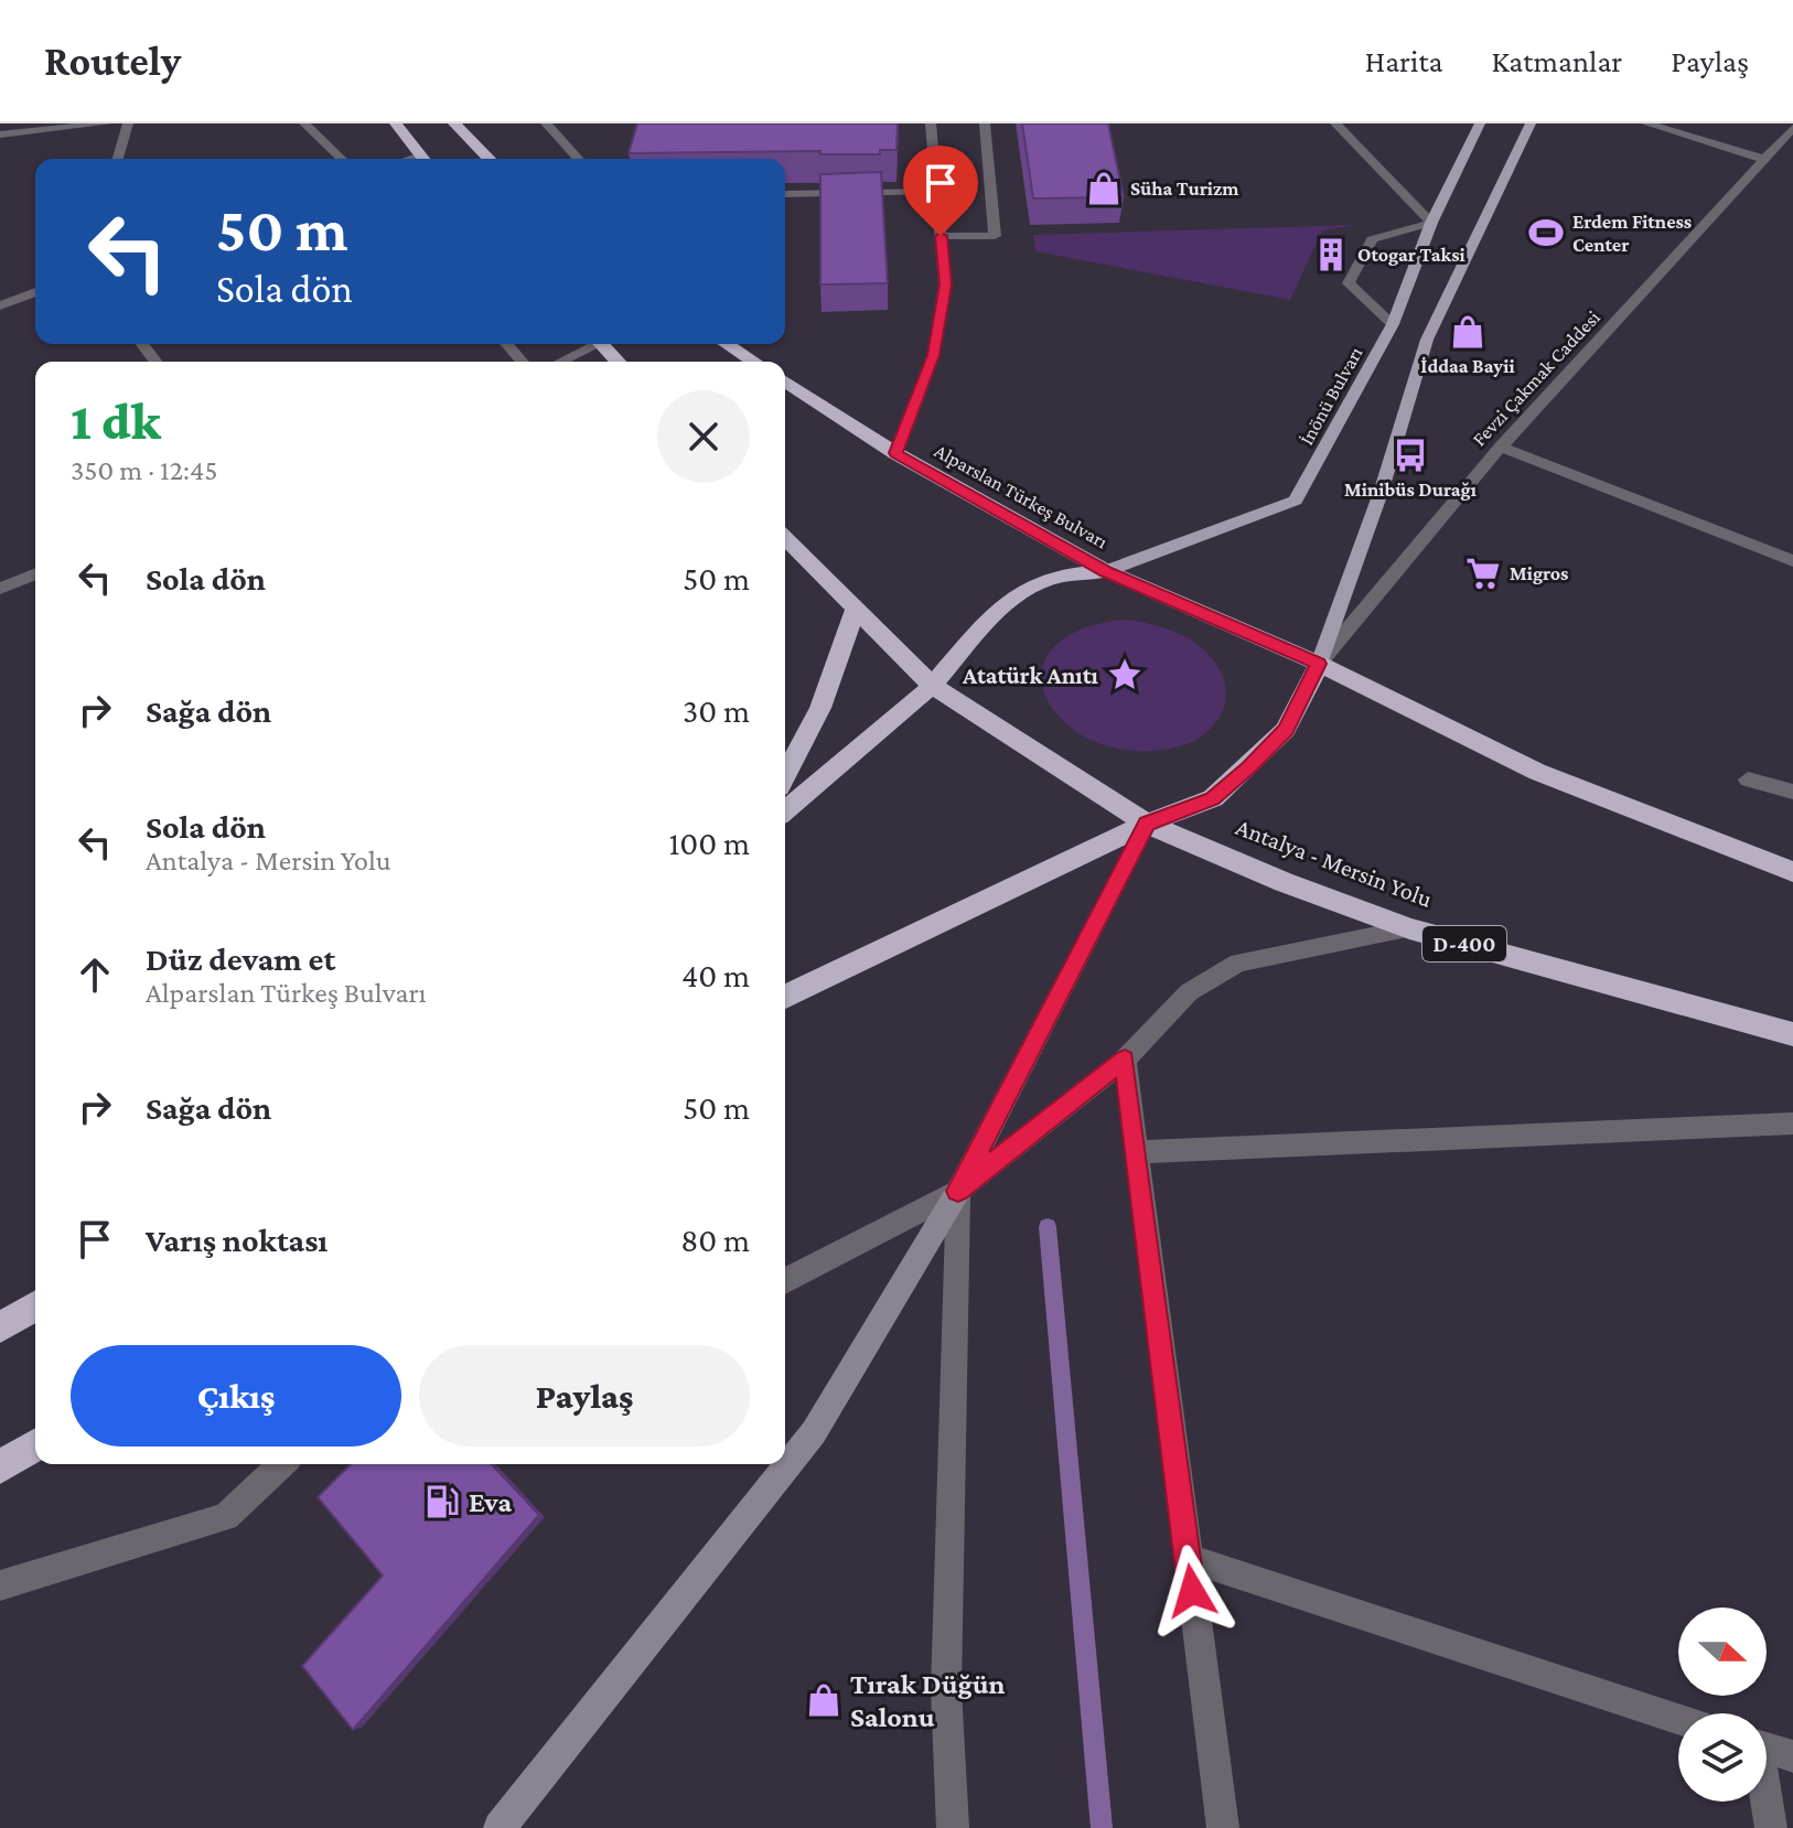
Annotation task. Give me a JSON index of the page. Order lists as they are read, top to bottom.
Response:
{
  "streets": {
    "highway": ["Alparslan Türkeş Bulvarı", "Antalya - Mersin Yolu", "D-400"],
    "main road": ["İnönü Bulvarı"],
    "street": ["Fevzi Çakmak Caddesi"]
  },
  "crossings": [
    ["İnönü Bulvarı", "Alparslan Türkeş Bulvarı"]
  ],
  "places": {
    "shop": ["Süha Turizm", "İddaa Bayii", "Tırak Düğün Salonu"],
    "sports": ["Erdem Fitness Center"],
    "building": ["Otogar Taksi"],
    "bus stop": ["Minibüs Durağı"],
    "supermarket": ["Migros"],
    "place": ["Atatürk Anıtı"],
    "fuel station": ["Eva"]
  },
  "north": "right",
  "page": {
    "header": "Routely",
    "nav": ["Harita", "Katmanlar", "Paylaş"],
    "turn": ["50 m", "Sola dön"],
    "heading": ["1 dk", "350 m · 12:45"],
    "list": [
      {
        "name": "Sola dön",
        "value": "50 m"
      },
      {
        "name": "Sağa dön",
        "value": "30 m"
      },
      {
        "name": "Sola dön",
        "note": "Antalya - Mersin Yolu",
        "value": "100 m"
      },
      {
        "name": "Düz devam et",
        "note": "Alparslan Türkeş Bulvarı",
        "value": "40 m"
      },
      {
        "name": "Sağa dön",
        "value": "50 m"
      },
      {
        "name": "Varış noktası",
        "value": "80 m"
      }
    ],
    "buttons": ["Çıkış", "Paylaş"]
  }
}
